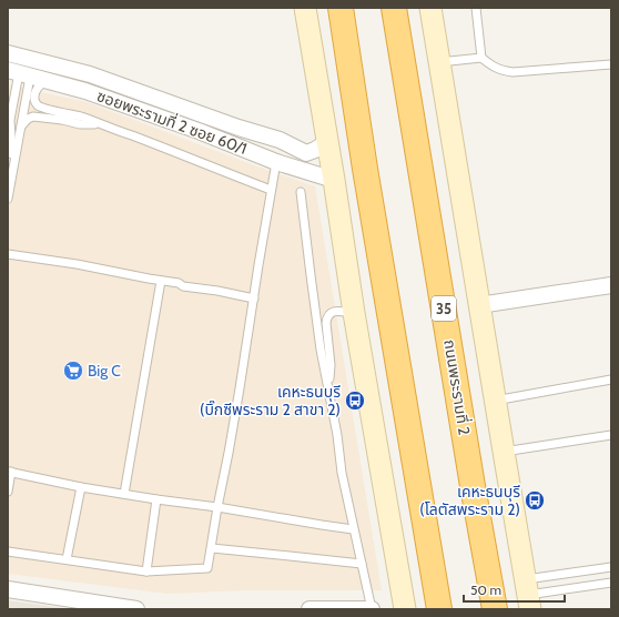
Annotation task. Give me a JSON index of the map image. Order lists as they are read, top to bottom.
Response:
{
  "streets": {
    "highway": ["35", "ถนนพระรามที่ 2"],
    "street": ["ซอยพระรามที่ 2 ซอย 60/1"]
  },
  "places": {
    "supermarket": ["Big C"],
    "bus stop": ["เคหะธนบุรี (บิ๊กซีพระราม 2 สาขา 2)", "เคหะธนบุรี (โลตัสพระราม 2)"]
  },
  "scale_bar": "50 m"
}
